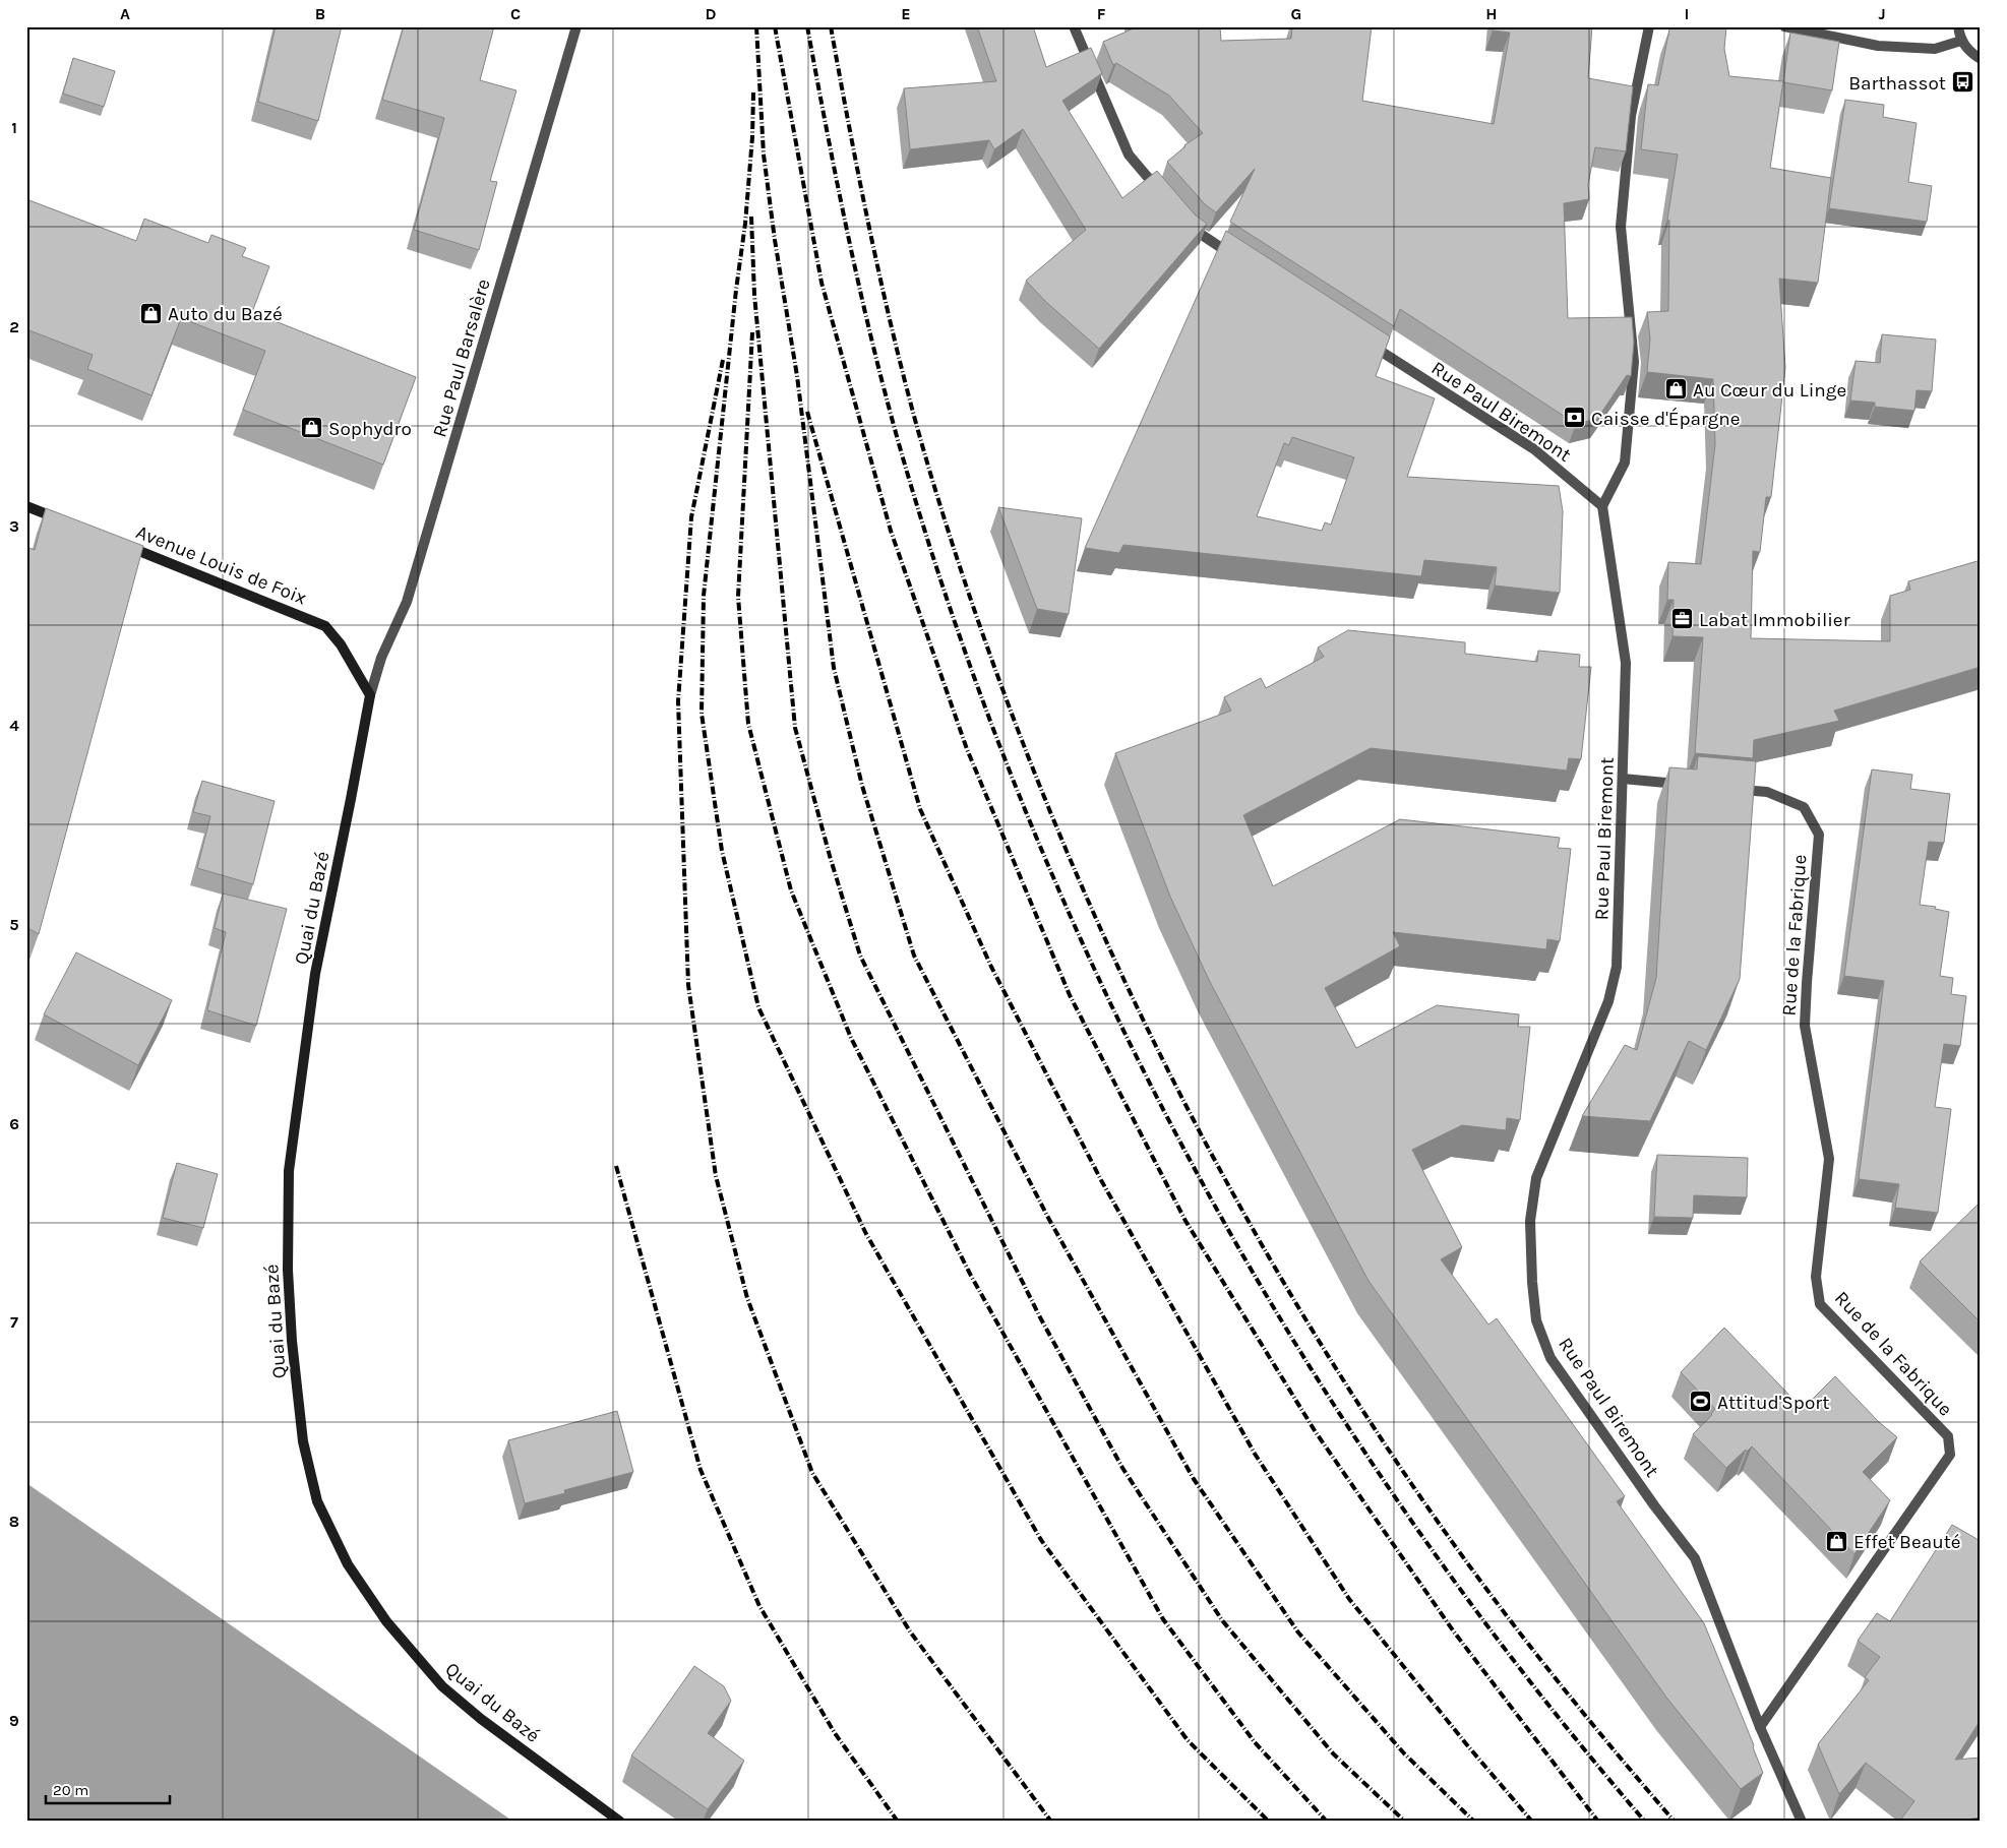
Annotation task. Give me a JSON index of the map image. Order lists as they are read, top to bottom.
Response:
{
  "streets": {
    "main road": ["Avenue Louis de Foix", "Quai du Bazé"],
    "street": ["Rue Paul Barsalère", "Rue Paul Biremont", "Rue de la Fabrique"]
  },
  "crossings": [
    ["Rue Paul Barsalère", "Avenue Louis de Foix"],
    ["Rue Paul Barsalère", "Quai du Bazé"],
    ["Rue Paul Biremont", "Rue de la Fabrique"],
    ["Avenue Louis de Foix", "Quai du Bazé"]
  ],
  "places": {
    "bus stop": ["Barthassot"],
    "shop": [
      "Auto du Bazé",
      "Au Cœur du Linge",
      "Sophydro",
      "Effet Beauté"
    ],
    "bank": ["Caisse d'Épargne"],
    "office": ["Labat Immobilier"],
    "sports": ["Attitud'Sport"]
  },
  "scale_bar": "20 m",
  "grid": {
    "columns": [
      "A",
      "B",
      "C",
      "D",
      "E",
      "F",
      "G",
      "H",
      "I",
      "J"
    ],
    "rows": [
      "1",
      "2",
      "3",
      "4",
      "5",
      "6",
      "7",
      "8",
      "9"
    ]
  }
}
